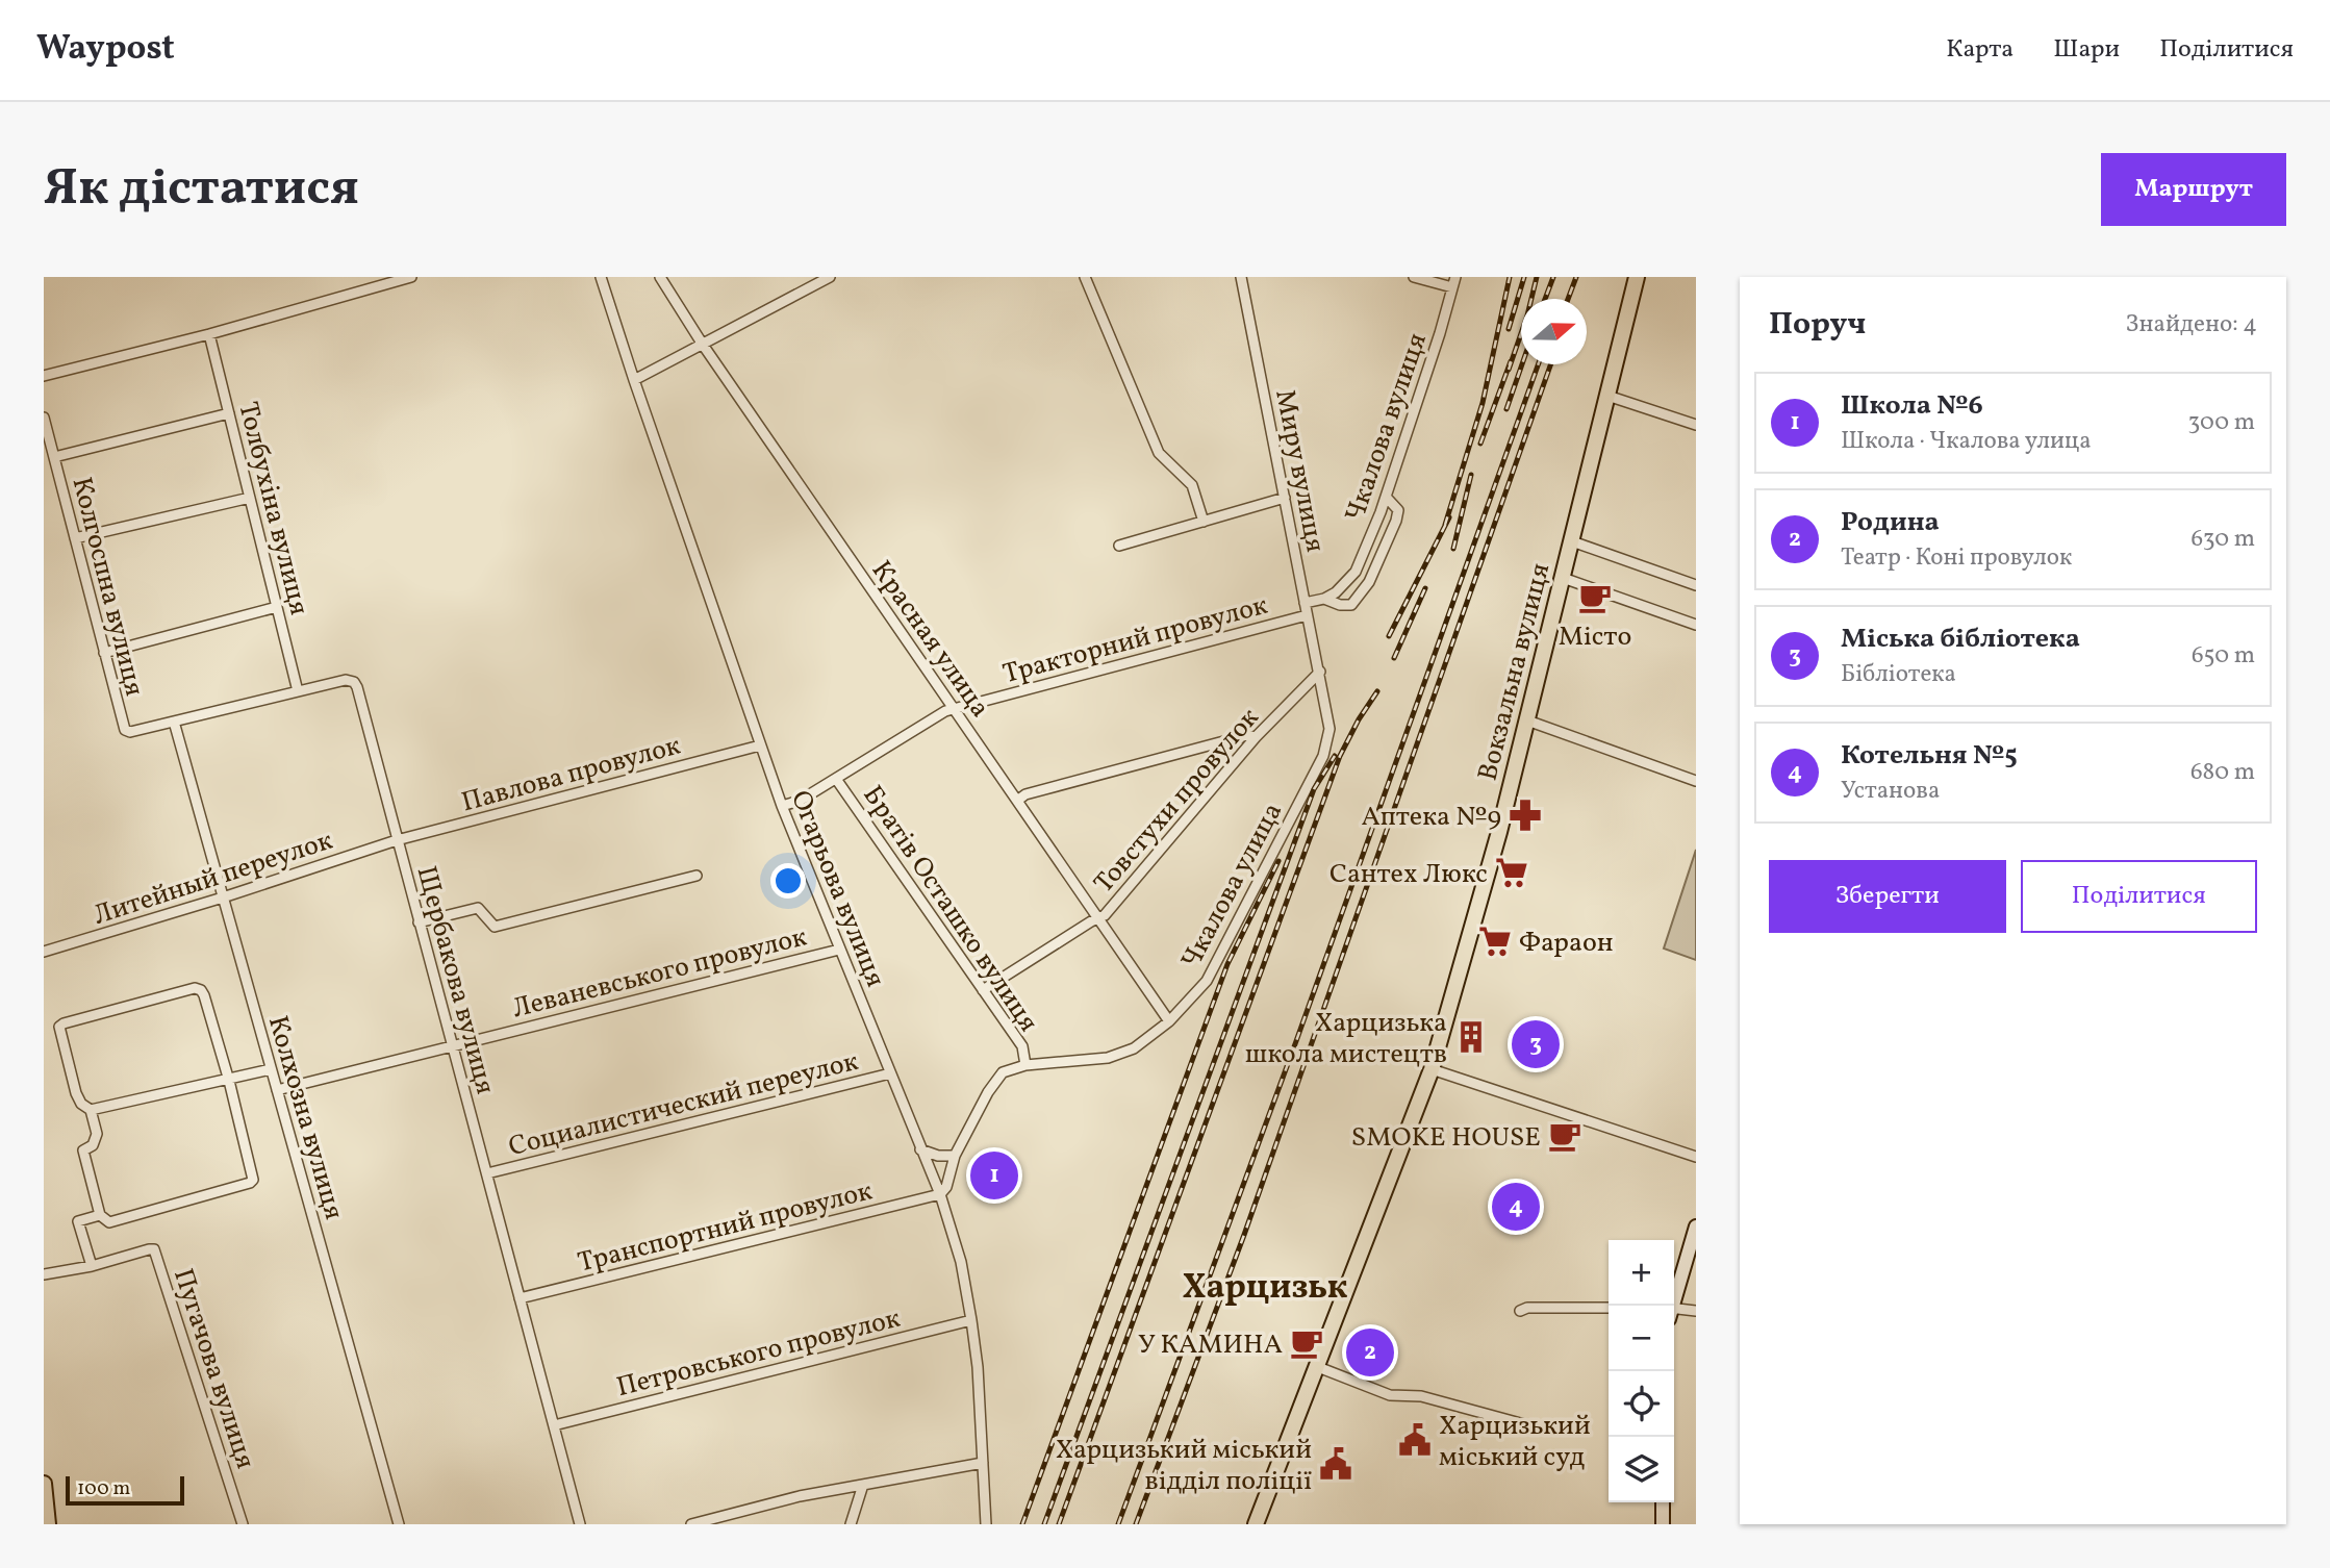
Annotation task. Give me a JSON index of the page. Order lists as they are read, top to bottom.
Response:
{
  "streets": {
    "main road": ["Вокзальна вулиця"],
    "street": [
      "Чкалова вулиця",
      "Миру вулиця",
      "Толбухіна вулиця",
      "Колгоспна вулиця",
      "Красная улица",
      "Тракторний провулок",
      "Павлова провулок",
      "Товстухи провулок",
      "Литейный переулок",
      "Чкалова улица",
      "Огарьова вулиця",
      "Братів Осташко вулиця",
      "Леваневського провулок",
      "Щербакова вулиця",
      "Социалистический переулок",
      "Колхозна вулиця",
      "Транспортний провулок",
      "Петровського провулок",
      "Пугачова вулиця"
    ]
  },
  "crossings": [
    ["Чкалова вулиця", "Миру вулиця"],
    ["Миру вулиця", "Тракторний провулок"],
    ["Миру вулиця", "Товстухи провулок"],
    ["Миру вулиця", "Чкалова улица"],
    ["Толбухіна вулиця", "Щербакова вулиця"],
    ["Колгоспна вулиця", "Щербакова вулиця"],
    ["Красная улица", "Тракторний провулок"],
    ["Красная улица", "Товстухи провулок"],
    ["Красная улица", "Чкалова улица"],
    ["Тракторний провулок", "Огарьова вулиця"],
    ["Тракторний провулок", "Братів Осташко вулиця"],
    ["Павлова провулок", "Литейный переулок"],
    ["Павлова провулок", "Огарьова вулиця"],
    ["Павлова провулок", "Щербакова вулиця"],
    ["Товстухи провулок", "Чкалова улица"],
    ["Товстухи провулок", "Братів Осташко вулиця"],
    ["Литейный переулок", "Щербакова вулиця"],
    ["Литейный переулок", "Колхозна вулиця"],
    ["Чкалова улица", "Огарьова вулиця"],
    ["Чкалова улица", "Братів Осташко вулиця"],
    ["Чкалова улица", "Транспортний провулок"],
    ["Огарьова вулиця", "Леваневського провулок"],
    ["Огарьова вулиця", "Социалистический переулок"],
    ["Огарьова вулиця", "Транспортний провулок"],
    ["Огарьова вулиця", "Петровського провулок"],
    ["Леваневського провулок", "Щербакова вулиця"],
    ["Леваневського провулок", "Колхозна вулиця"],
    ["Щербакова вулиця", "Социалистический переулок"],
    ["Щербакова вулиця", "Колхозна вулиця"],
    ["Щербакова вулиця", "Транспортний провулок"],
    ["Щербакова вулиця", "Петровського провулок"]
  ],
  "districts": ["Харцизьк"],
  "places": {
    "cafe": ["Місто", "SMOKE HOUSE", "У КАМИНА"],
    "pharmacy": ["Аптека №9"],
    "supermarket": ["Сантех Люкс", "Фараон"],
    "building": ["Харцизька школа мистецтв"],
    "public building": ["Харцизький міський суд", "Харцизький міський відділ поліції"]
  },
  "scale_bar": "100 m",
  "north": "right",
  "page": {
    "header": "Waypost",
    "nav": ["Карта", "Шари", "Поділитися"],
    "buttons": [
      "Маршрут",
      ["Зберегти", "Поділитися"]
    ],
    "title": "Як дістатися",
    "heading": ["Поруч", "Знайдено: 4"],
    "list": [
      {
        "mark": "1",
        "name": "Школа №6",
        "note": "Школа · Чкалова улица",
        "value": "300 m"
      },
      {
        "mark": "2",
        "name": "Родина",
        "note": "Театр · Коні провулок",
        "value": "630 m"
      },
      {
        "mark": "3",
        "name": "Міська бібліотека",
        "note": "Бібліотека",
        "value": "650 m"
      },
      {
        "mark": "4",
        "name": "Котельня №5",
        "note": "Установа",
        "value": "680 m"
      }
    ],
    "pins": [
      "3",
      "1",
      "4",
      "2"
    ],
    "map_buttons": ["+", "−"],
    "scale": "100 m"
  }
}
